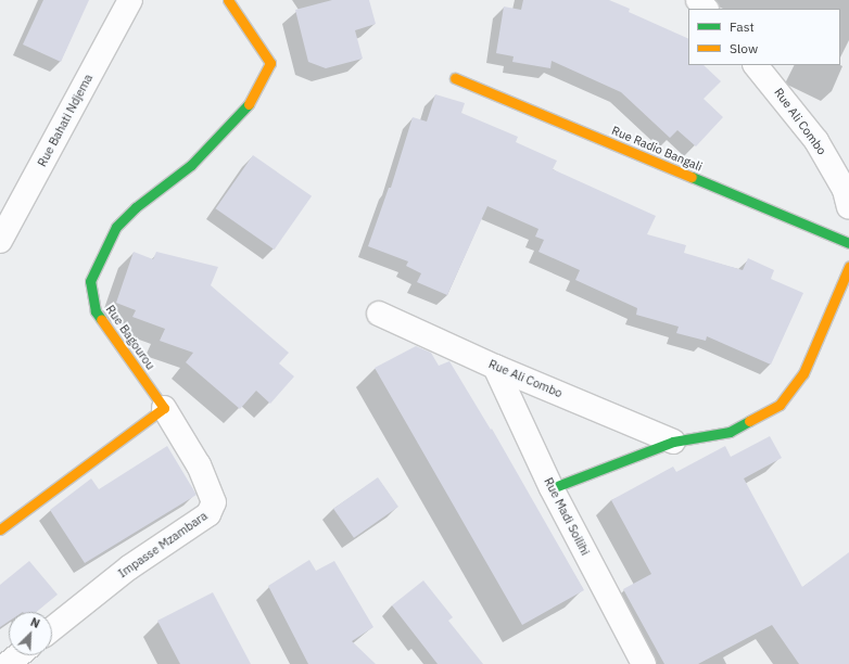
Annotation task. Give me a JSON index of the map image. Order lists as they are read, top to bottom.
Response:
{
  "streets": {
    "street": [
      "Rue Bahati Ndjema",
      "Rue Ali Combo",
      "Rue Radio Bangali",
      "Rue Bagourou",
      "Rue Madi Soilihi",
      "Impasse Mzambara"
    ]
  },
  "crossings": [
    ["Rue Ali Combo", "Rue Madi Soilihi"],
    ["Rue Bagourou", "Impasse Mzambara"]
  ],
  "legend": ["Fast", "Slow"],
  "north": "top right"
}
